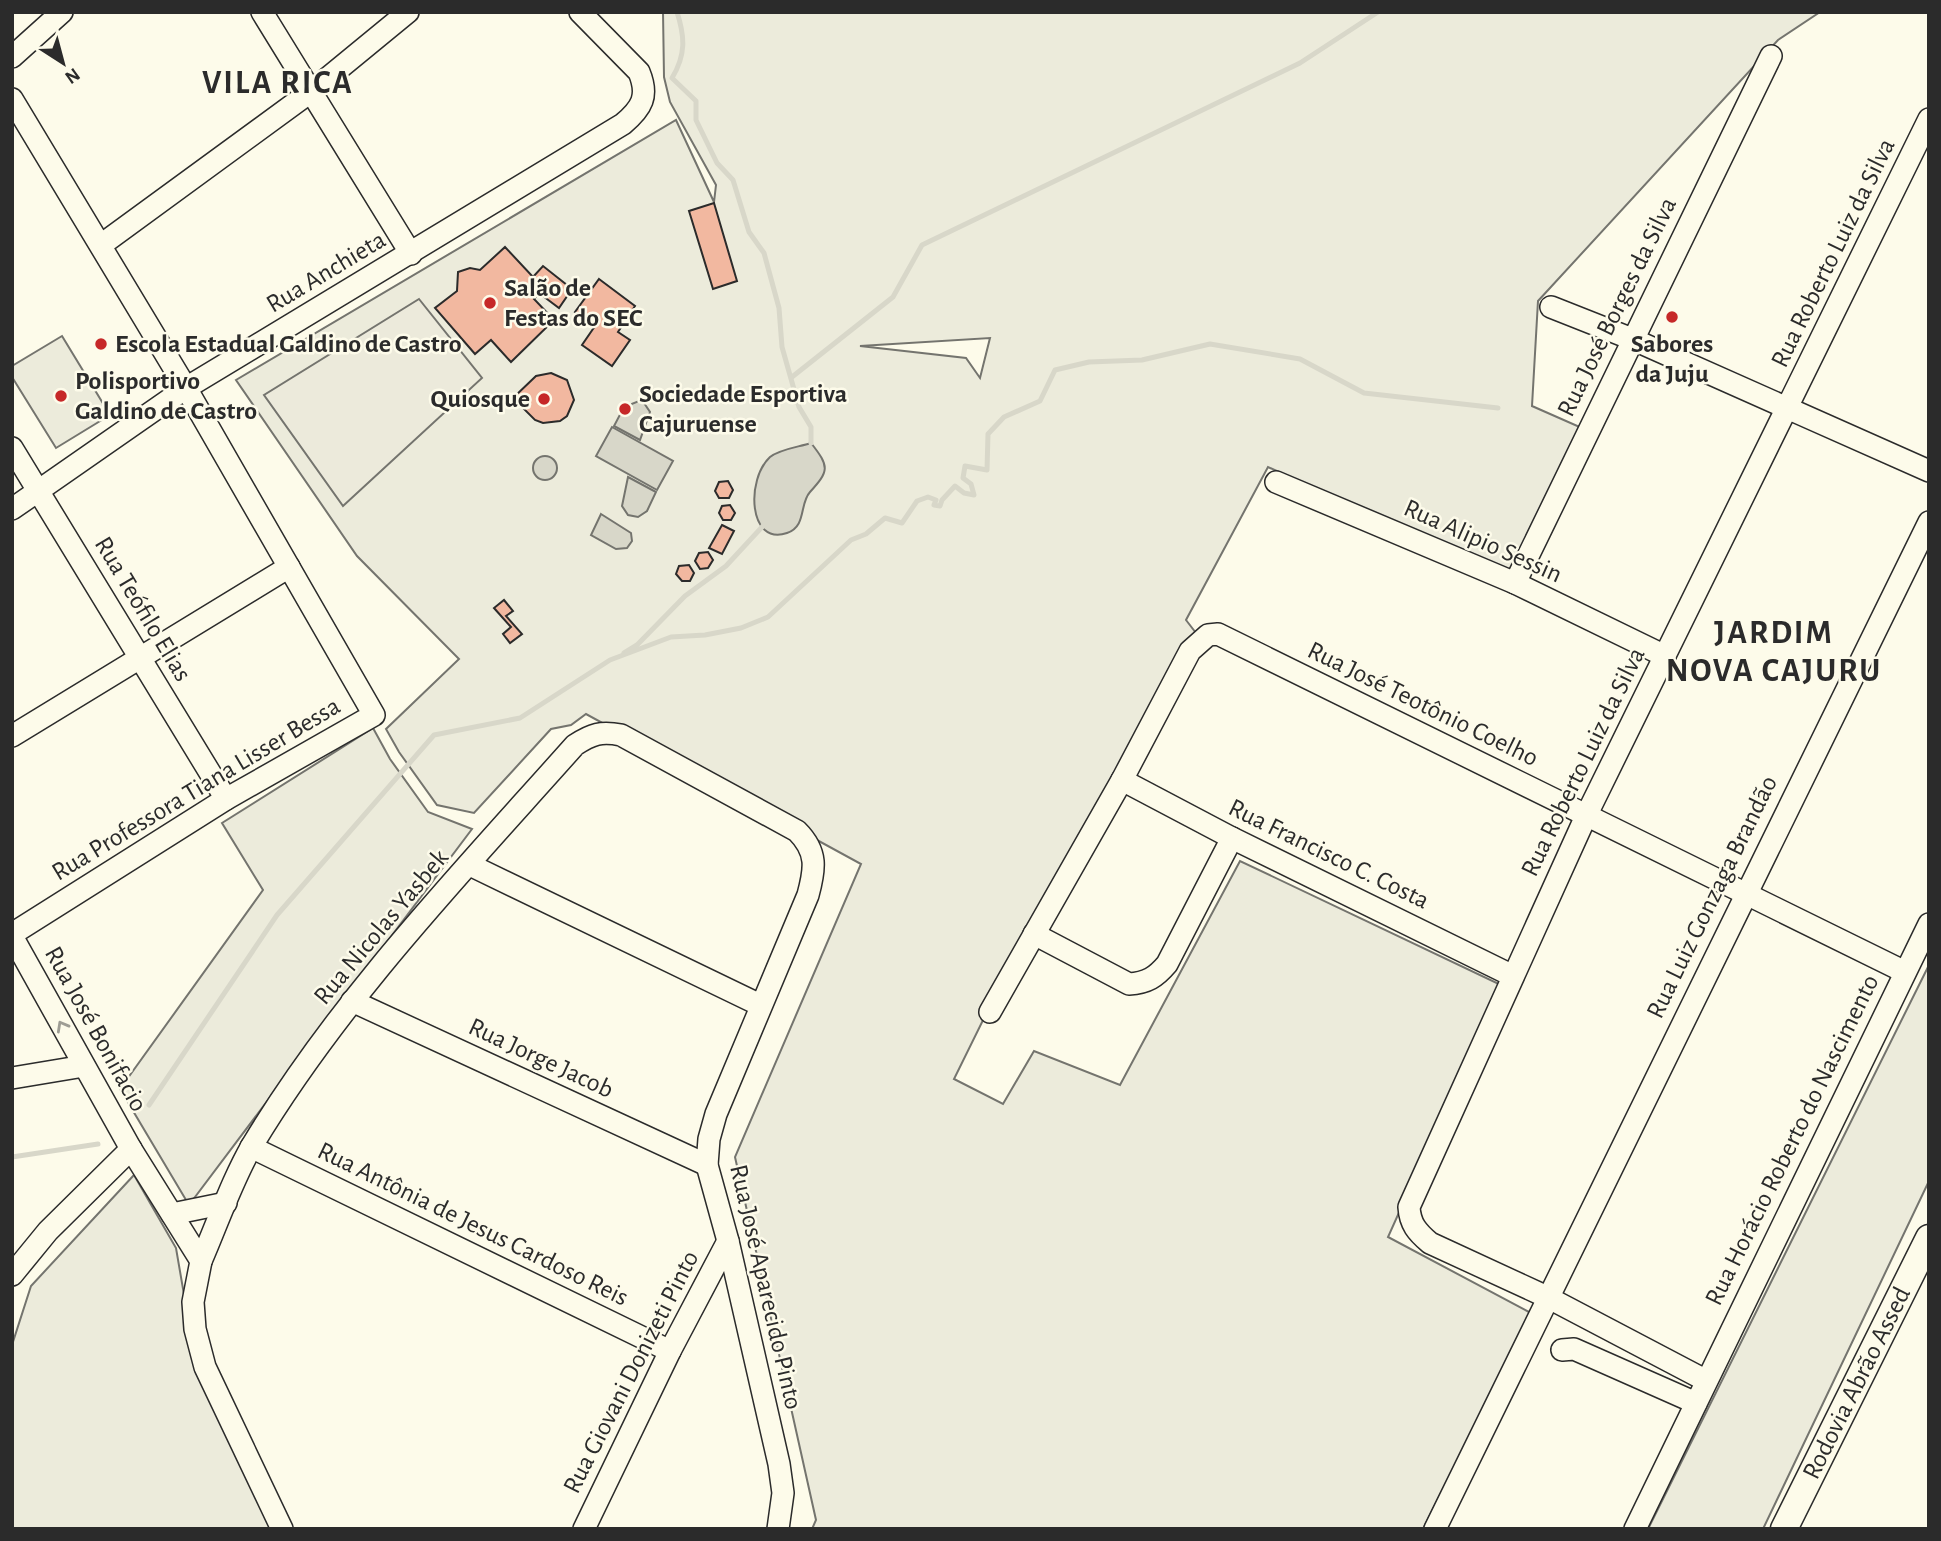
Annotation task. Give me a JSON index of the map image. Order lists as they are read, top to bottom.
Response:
{
  "streets": {
    "main road": ["Rodovia Abrão Assed"],
    "street": [
      "Rua Roberto Luiz da Silva",
      "Rua Anchieta",
      "Rua José Borges da Silva",
      "Rua Alipio Sessin",
      "Rua Teófilo Elias",
      "Rua José Teotônio Coelho",
      "Rua Professora Tiana Lisser Bessa",
      "Rua Francisco C. Costa",
      "Rua Luiz Gonzaga Brandão",
      "Rua Nicolas Yasbek",
      "Rua José Bonifacio",
      "Rua Jorge Jacob",
      "Rua Horácio Roberto do Nascimento",
      "Rua Antônia de Jesus Cardoso Reis",
      "Rua José Aparecido Pinto",
      "Rua Giovani Donizeti Pinto"
    ]
  },
  "crossings": [
    ["Rua Roberto Luiz da Silva", "Rua Alipio Sessin"],
    ["Rua Roberto Luiz da Silva", "Rua José Teotônio Coelho"],
    ["Rua Roberto Luiz da Silva", "Rua Francisco C. Costa"],
    ["Rua Roberto Luiz da Silva", "Rua Luiz Gonzaga Brandão"],
    ["Rua Anchieta", "Rua Teófilo Elias"],
    ["Rua José Borges da Silva", "Rua Alipio Sessin"],
    ["Rua Teófilo Elias", "Rua Professora Tiana Lisser Bessa"],
    ["Rua José Teotônio Coelho", "Rua Francisco C. Costa"],
    ["Rua José Teotônio Coelho", "Rua Luiz Gonzaga Brandão"],
    ["Rua José Teotônio Coelho", "Rua Horácio Roberto do Nascimento"],
    ["Rua Professora Tiana Lisser Bessa", "Rua José Bonifacio"],
    ["Rua Nicolas Yasbek", "Rua José Bonifacio"],
    ["Rua Nicolas Yasbek", "Rua Jorge Jacob"],
    ["Rua Nicolas Yasbek", "Rua Antônia de Jesus Cardoso Reis"],
    ["Rua Nicolas Yasbek", "Rua José Aparecido Pinto"],
    ["Rua Jorge Jacob", "Rua José Aparecido Pinto"],
    ["Rua Antônia de Jesus Cardoso Reis", "Rua Giovani Donizeti Pinto"],
    ["Rua José Aparecido Pinto", "Rua Giovani Donizeti Pinto"]
  ],
  "one_way": ["Rua José Bonifacio"],
  "districts": ["VILA RICA", "JARDIM NOVA CAJURU"],
  "places": [
    "Salão de Festas do SEC",
    "Sabores da Juju",
    "Escola Estadual Galdino de Castro",
    "Polisportivo Galdino de Castro",
    "Quiosque",
    "Sociedade Esportiva Cajuruense"
  ],
  "north": "bottom right"
}
